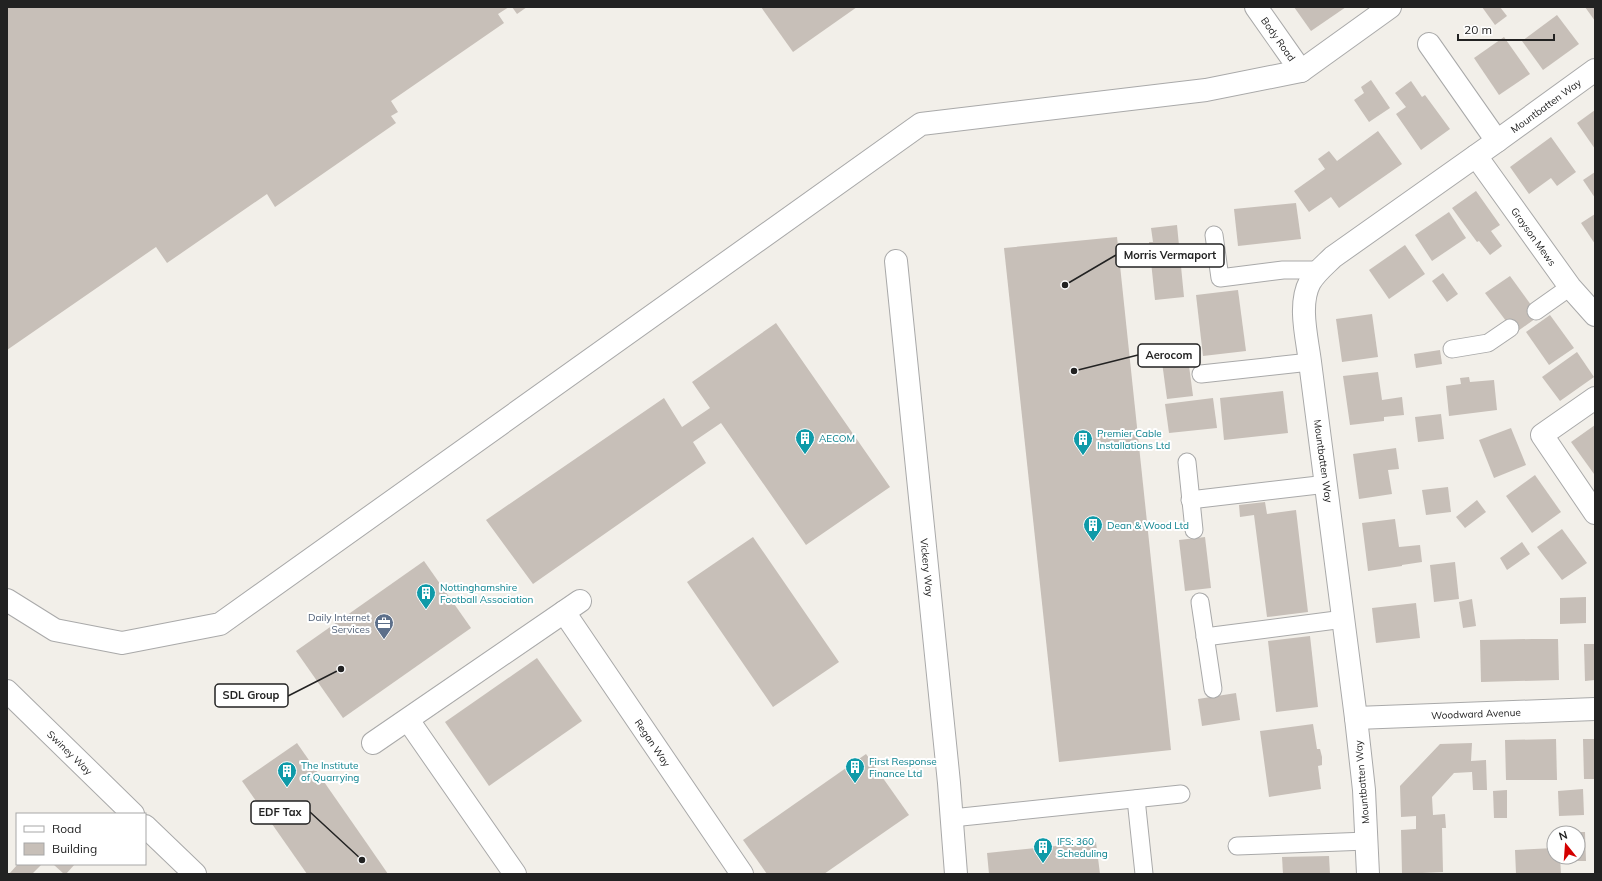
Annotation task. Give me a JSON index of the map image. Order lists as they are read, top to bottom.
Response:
{
  "streets": {
    "street": [
      "Body Road",
      "Mountbatten Way",
      "Grayson Mews",
      "Vickery Way",
      "Woodward Avenue",
      "Regan Way",
      "Swiney Way"
    ]
  },
  "crossings": [
    ["Mountbatten Way", "Grayson Mews"],
    ["Mountbatten Way", "Woodward Avenue"]
  ],
  "places": {
    "other": [
      "Morris Vermaport",
      "Aerocom",
      "SDL Group",
      "EDF Tax"
    ],
    "building": [
      "AECOM",
      "Premier Cable Installations Ltd",
      "Dean & Wood Ltd",
      "Nottinghamshire Football Association",
      "First Response Finance Ltd",
      "The Institute of Quarrying",
      "IFS: 360 Scheduling"
    ],
    "office": ["Daily Internet Services"]
  },
  "legend": ["Road", "Building"],
  "scale_bar": "20 m",
  "north": "top"
}
